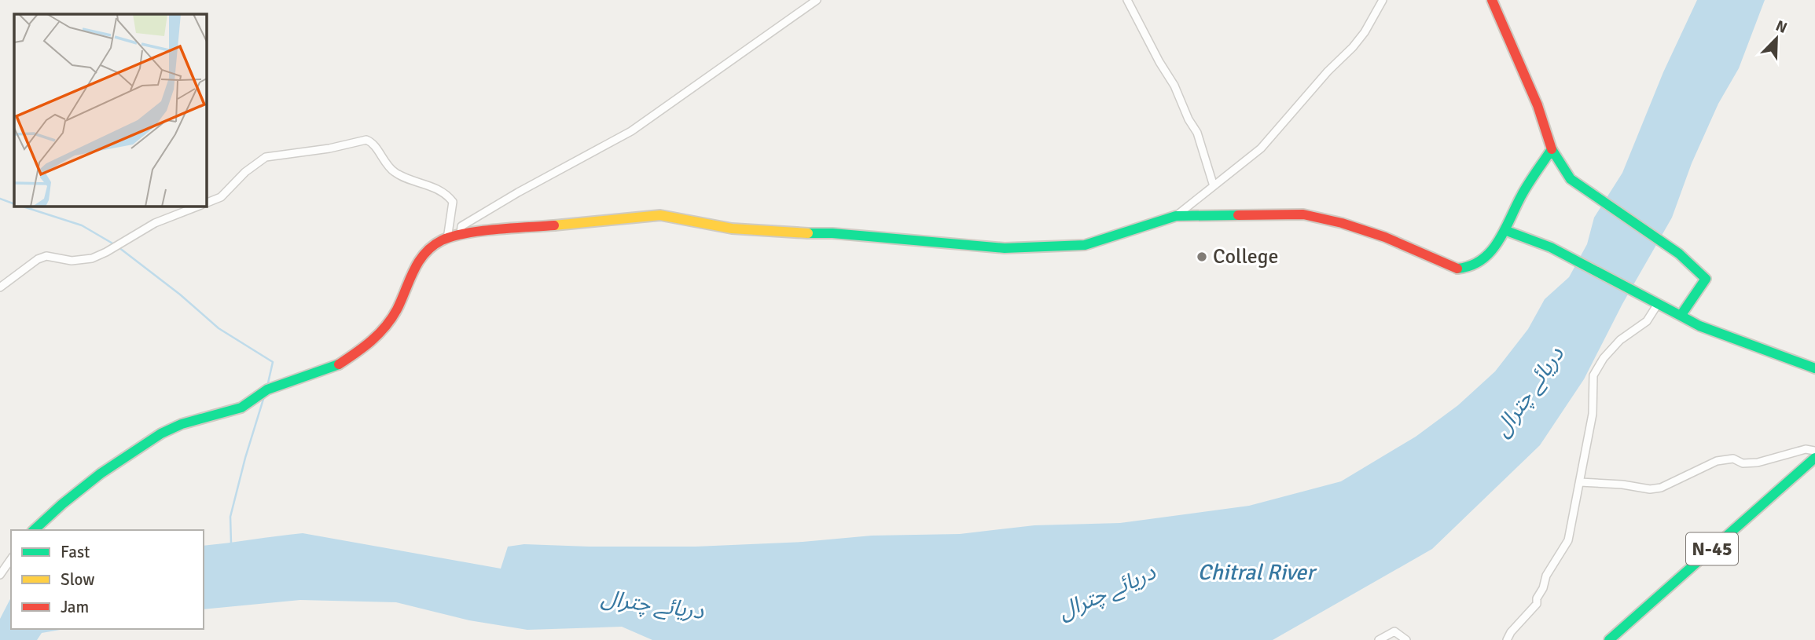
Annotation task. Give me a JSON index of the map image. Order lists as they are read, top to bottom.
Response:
{
  "streets": {
    "main road": ["N-45"]
  },
  "water": ["دریائے چترال", "Chitral River"],
  "places": ["College"],
  "legend": ["Fast", "Slow", "Jam"],
  "north": "top right"
}
